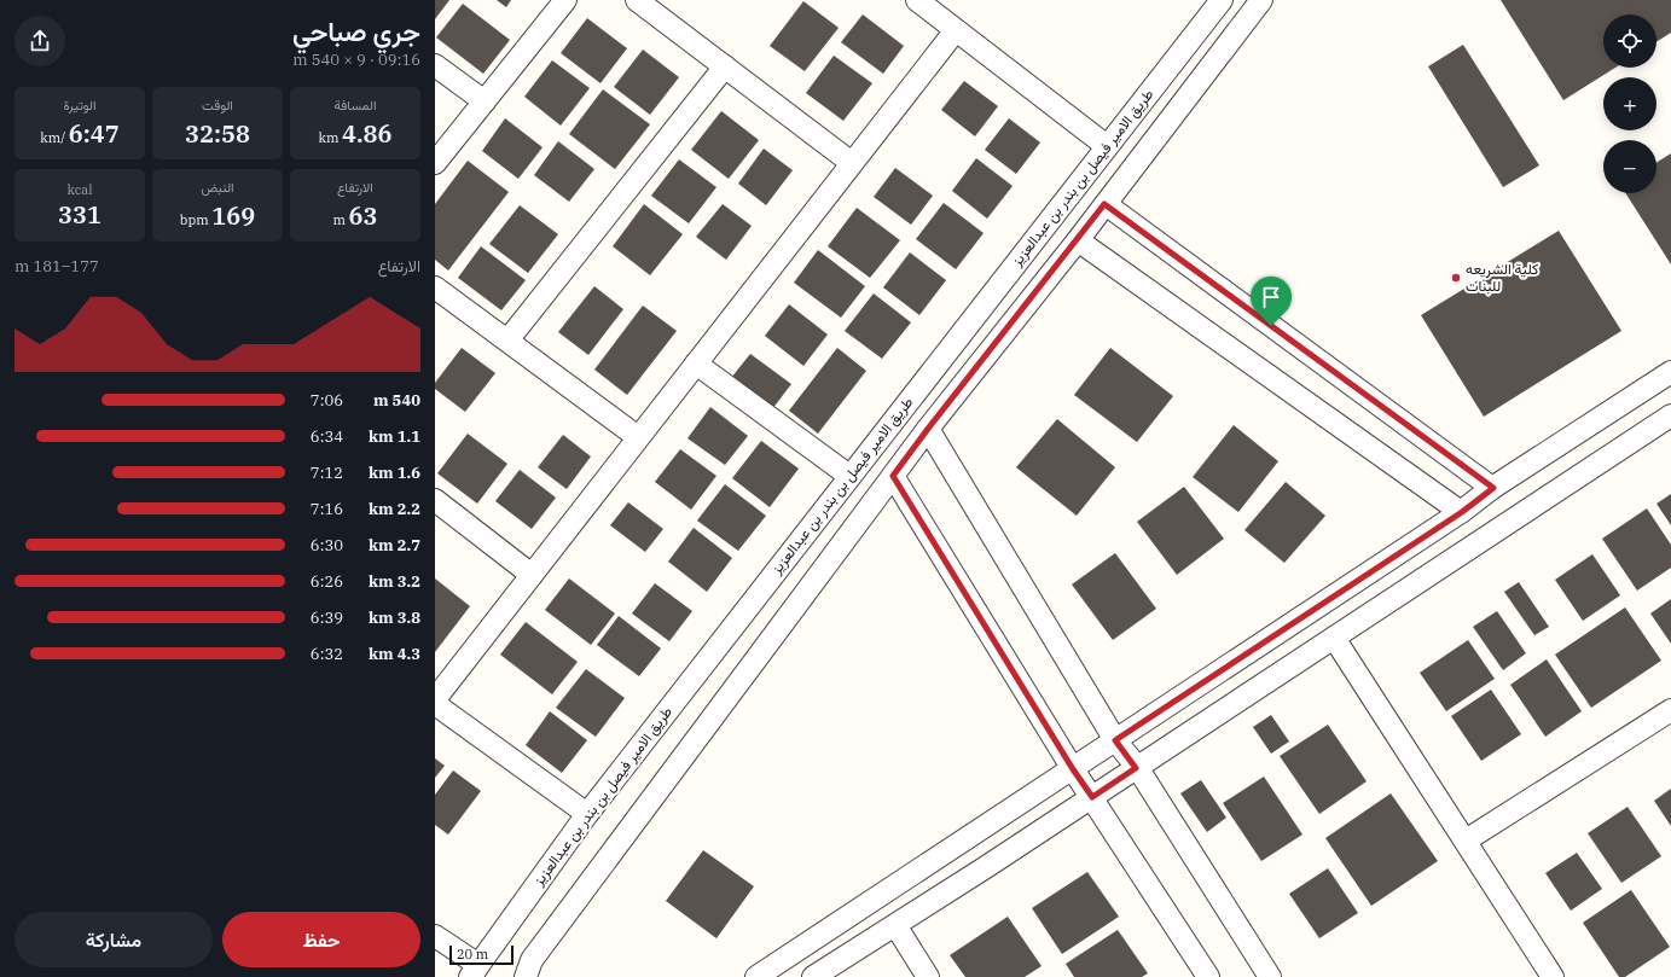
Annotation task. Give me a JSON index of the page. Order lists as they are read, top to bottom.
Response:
{
  "streets": {
    "street": ["طريق الامير فيصل بن بندر بن عبدالعزيز"]
  },
  "places": ["كلية الشريعه للبنات"],
  "scale_bar": "20 m",
  "page": {
    "heading": ["جري صباحي", "09:16 · 9 × 540 m"],
    "map_buttons": ["+", "−"],
    "stats": [
      ["المسافة", "4.86 km"],
      ["الوقت", "32:58"],
      ["الوتيرة", "6:47 /km"],
      ["الارتفاع", "63 m"],
      ["النبض", "169 bpm"],
      ["kcal", "331"]
    ],
    "chart": ["الارتفاع", "177–181 m"],
    "list": [
      {
        "name": "540 m",
        "note": "7:06"
      },
      {
        "name": "1.1 km",
        "note": "6:34"
      },
      {
        "name": "1.6 km",
        "note": "7:12"
      },
      {
        "name": "2.2 km",
        "note": "7:16"
      },
      {
        "name": "2.7 km",
        "note": "6:30"
      },
      {
        "name": "3.2 km",
        "note": "6:26"
      },
      {
        "name": "3.8 km",
        "note": "6:39"
      },
      {
        "name": "4.3 km",
        "note": "6:32"
      }
    ],
    "buttons": ["حفظ", "مشاركة"],
    "scale": "20 m"
  }
}
